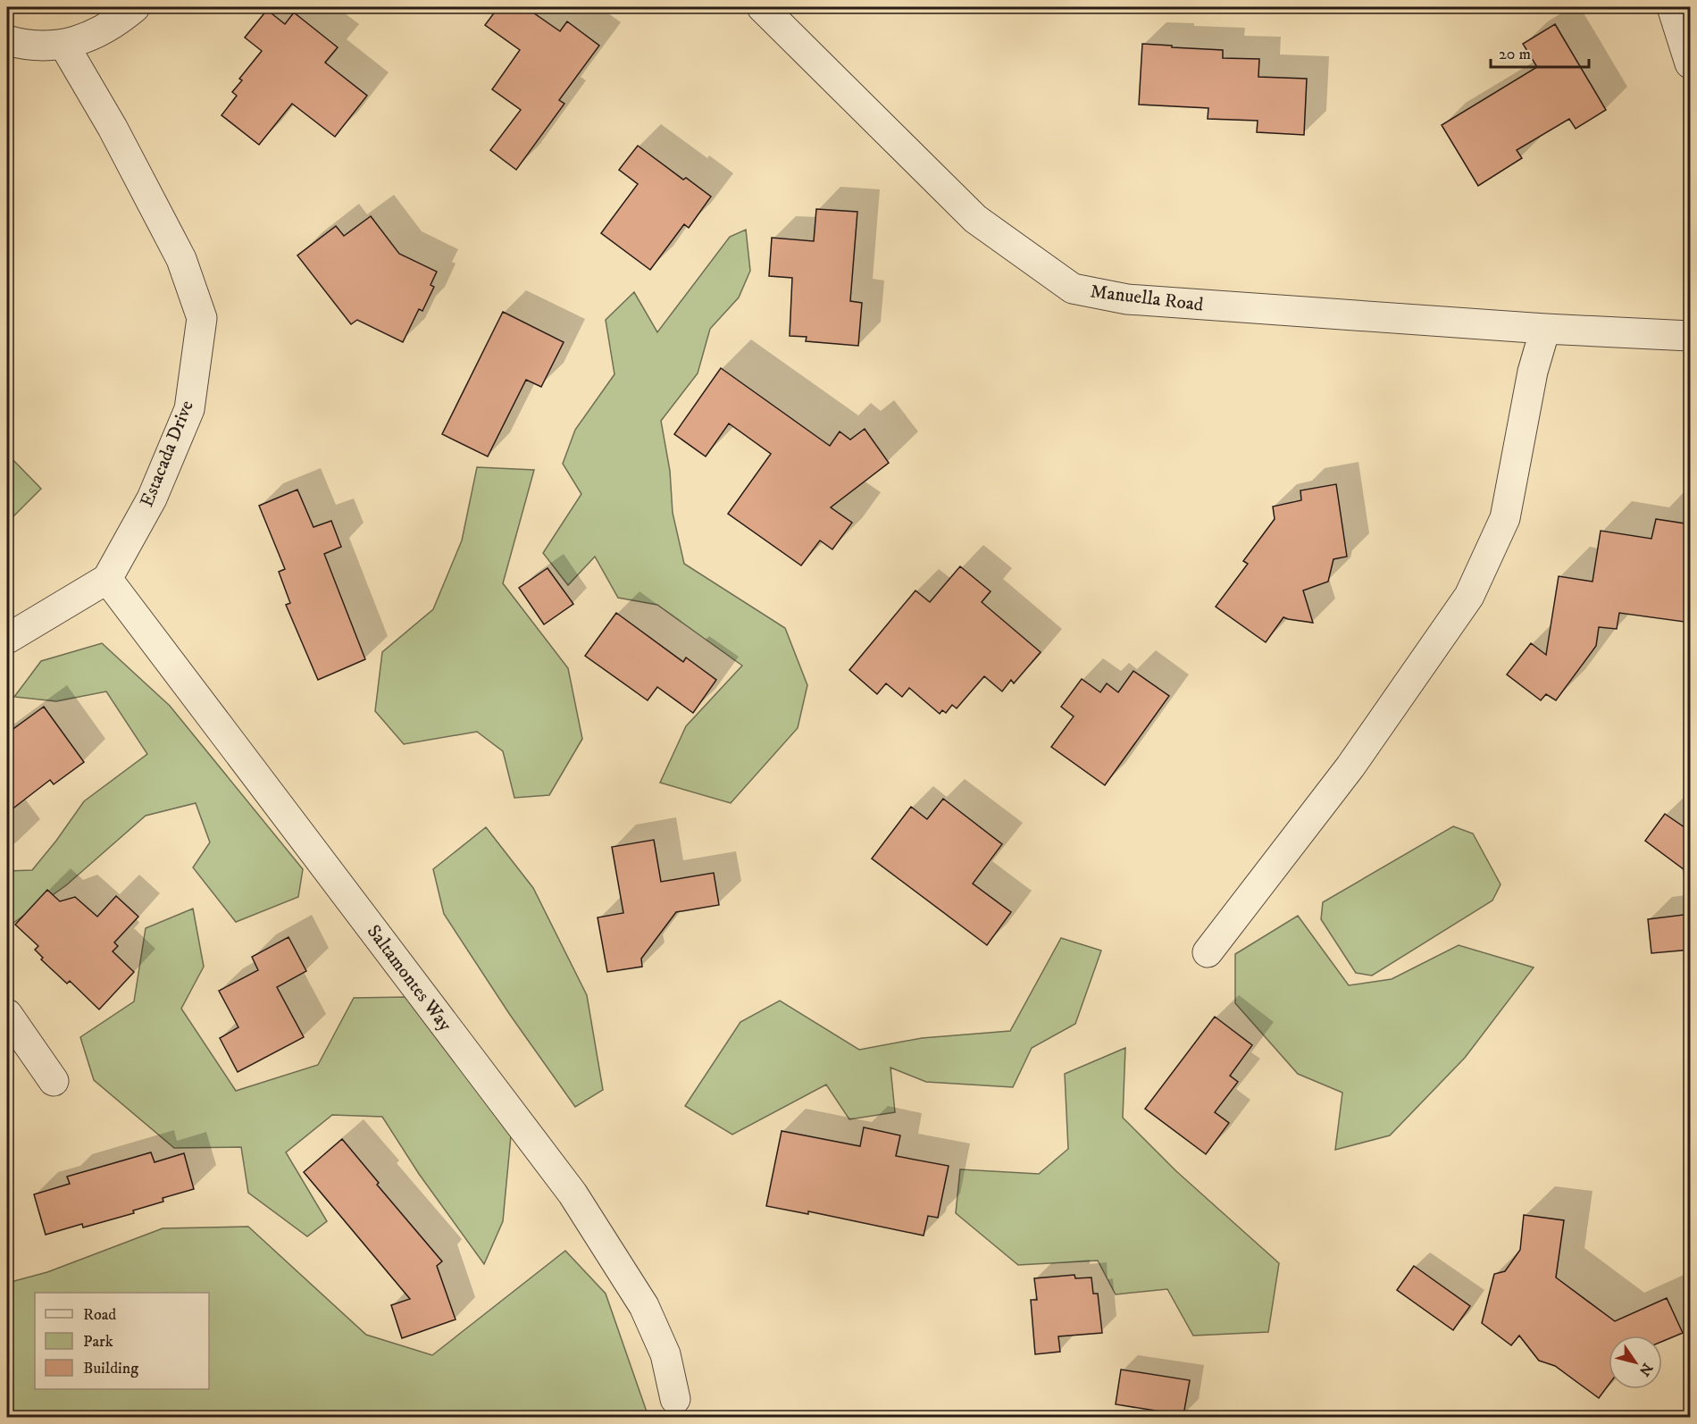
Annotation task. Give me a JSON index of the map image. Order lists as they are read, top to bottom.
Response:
{
  "streets": {
    "street": ["Manuella Road", "Estacada Drive", "Saltamontes Way"]
  },
  "crossings": [
    ["Estacada Drive", "Saltamontes Way"]
  ],
  "legend": ["Road", "Park", "Building"],
  "scale_bar": "20 m",
  "north": "bottom right"
}
